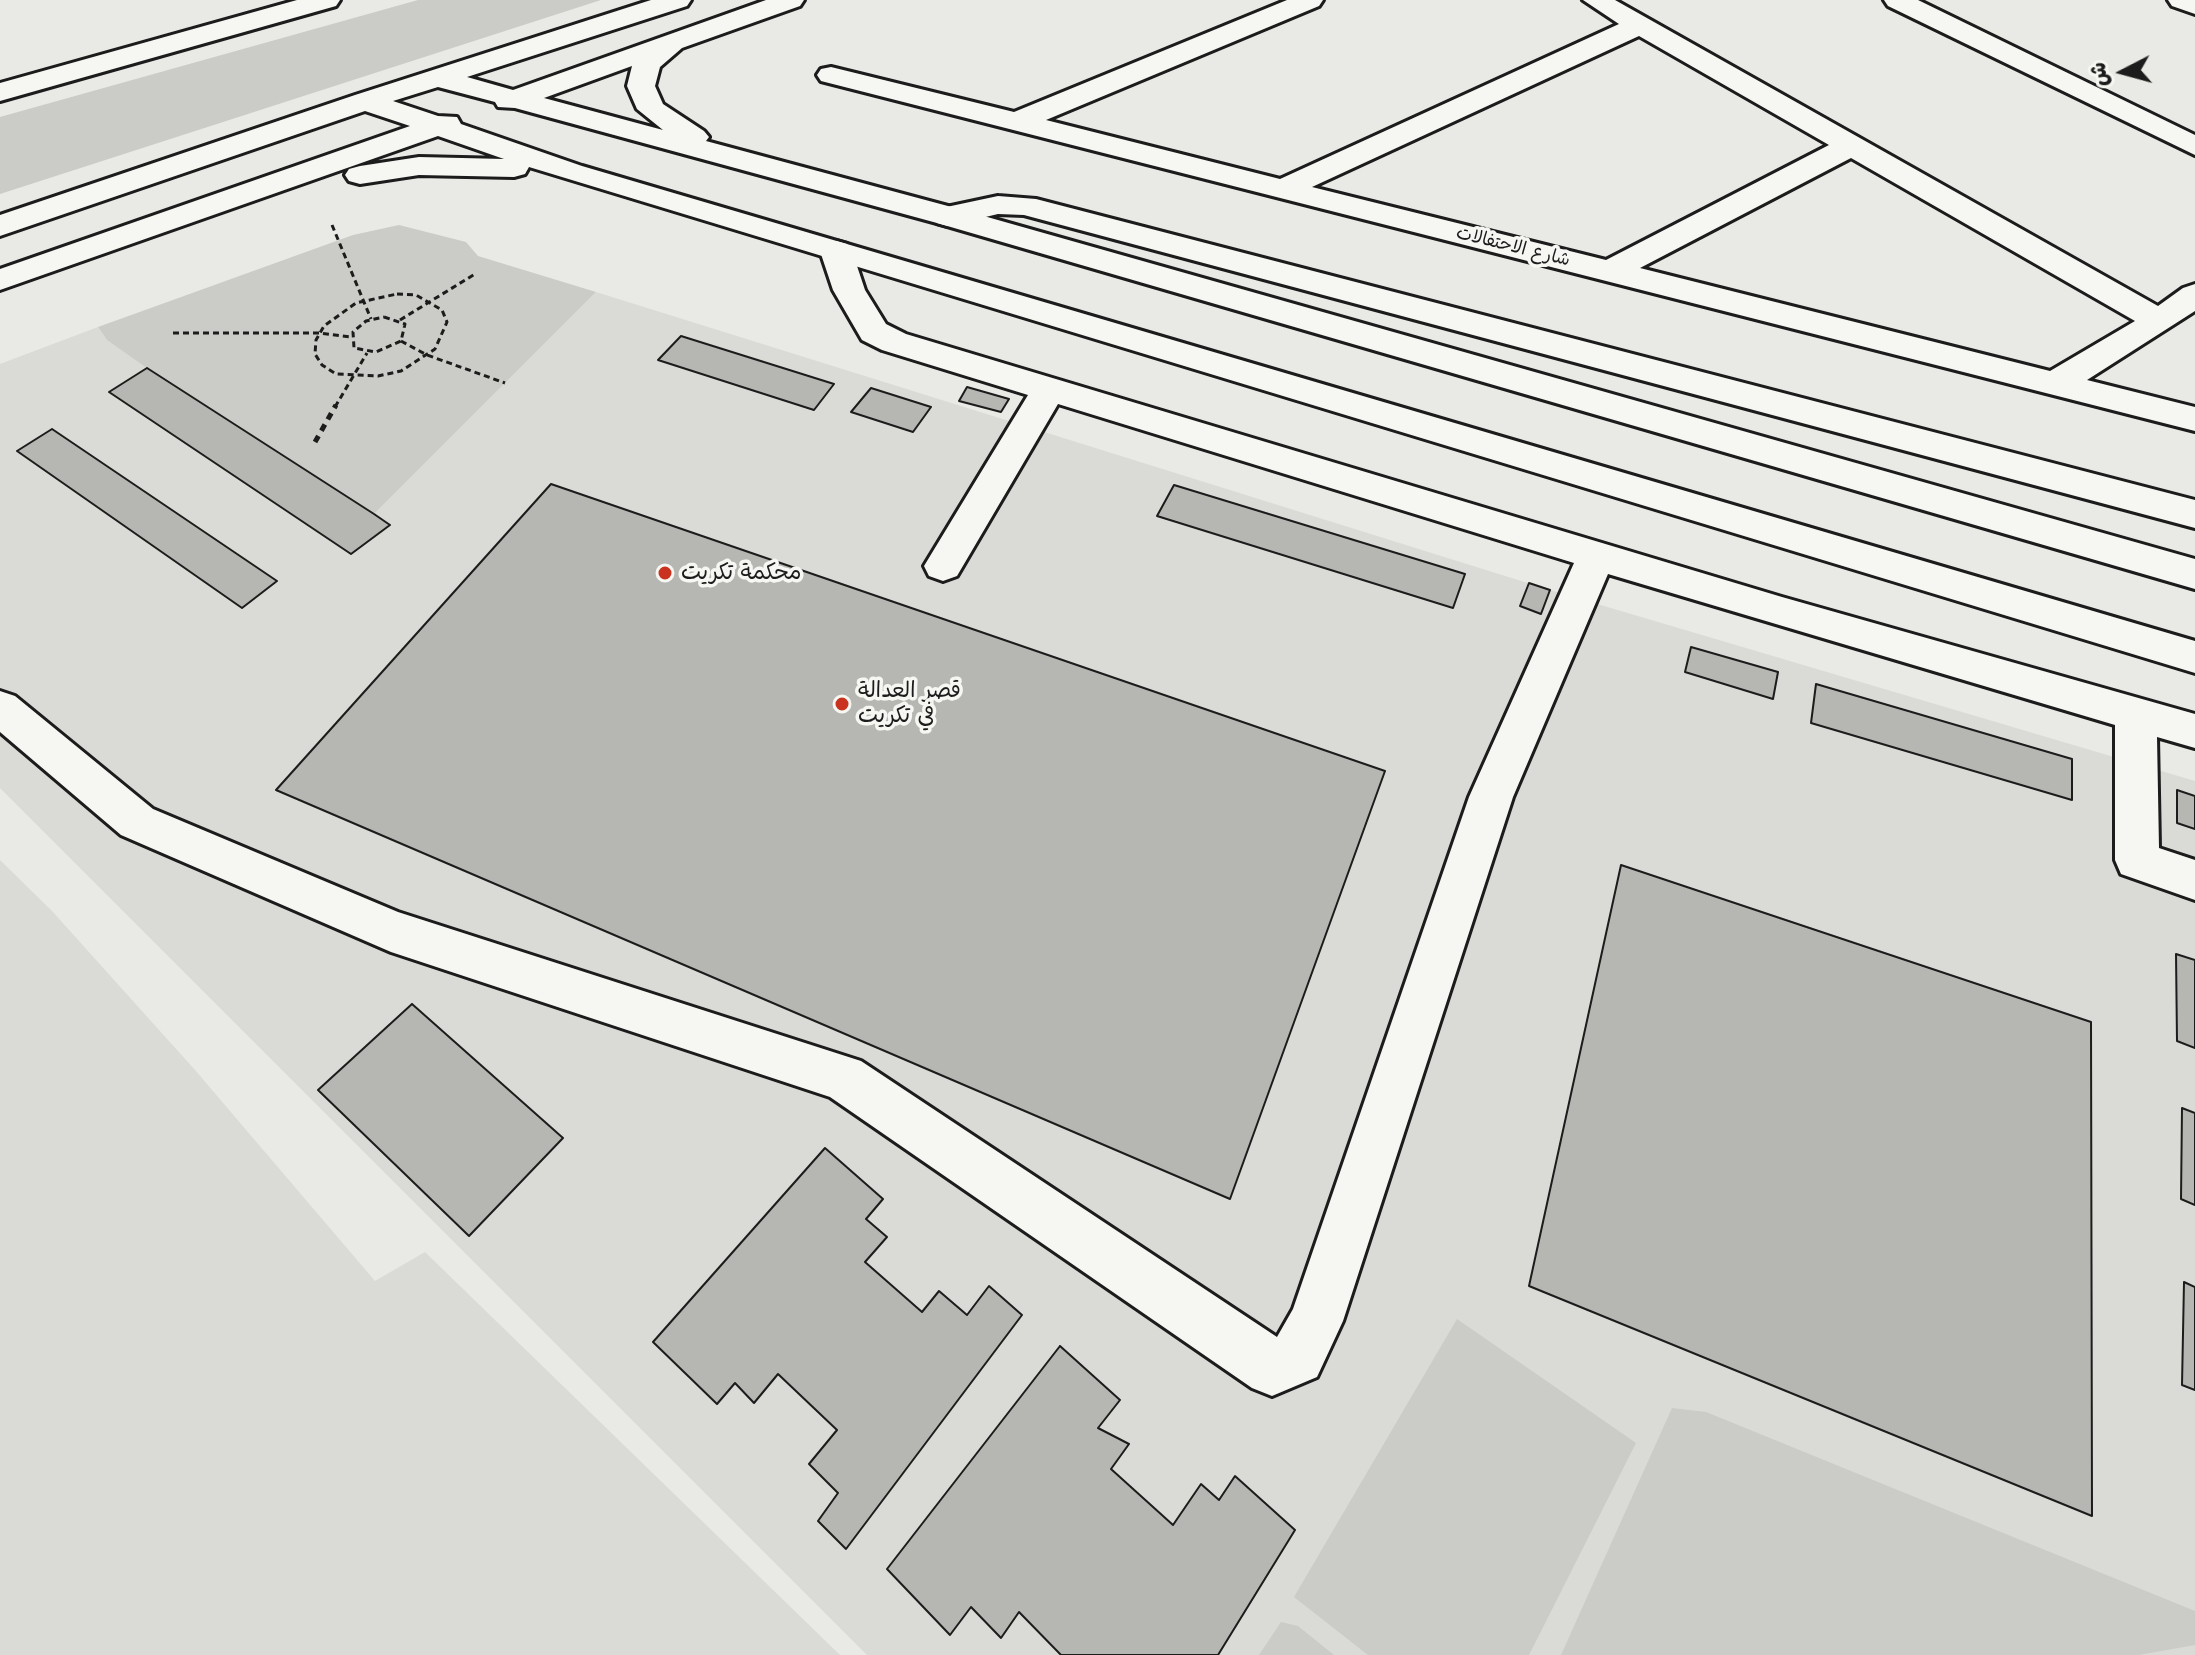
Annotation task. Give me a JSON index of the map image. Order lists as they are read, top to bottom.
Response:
{
  "streets": {
    "street": ["شارع الاحتفالات"]
  },
  "places": ["محكمة تكريت", "قصر العدالة في تكريت"],
  "north": "left"
}
